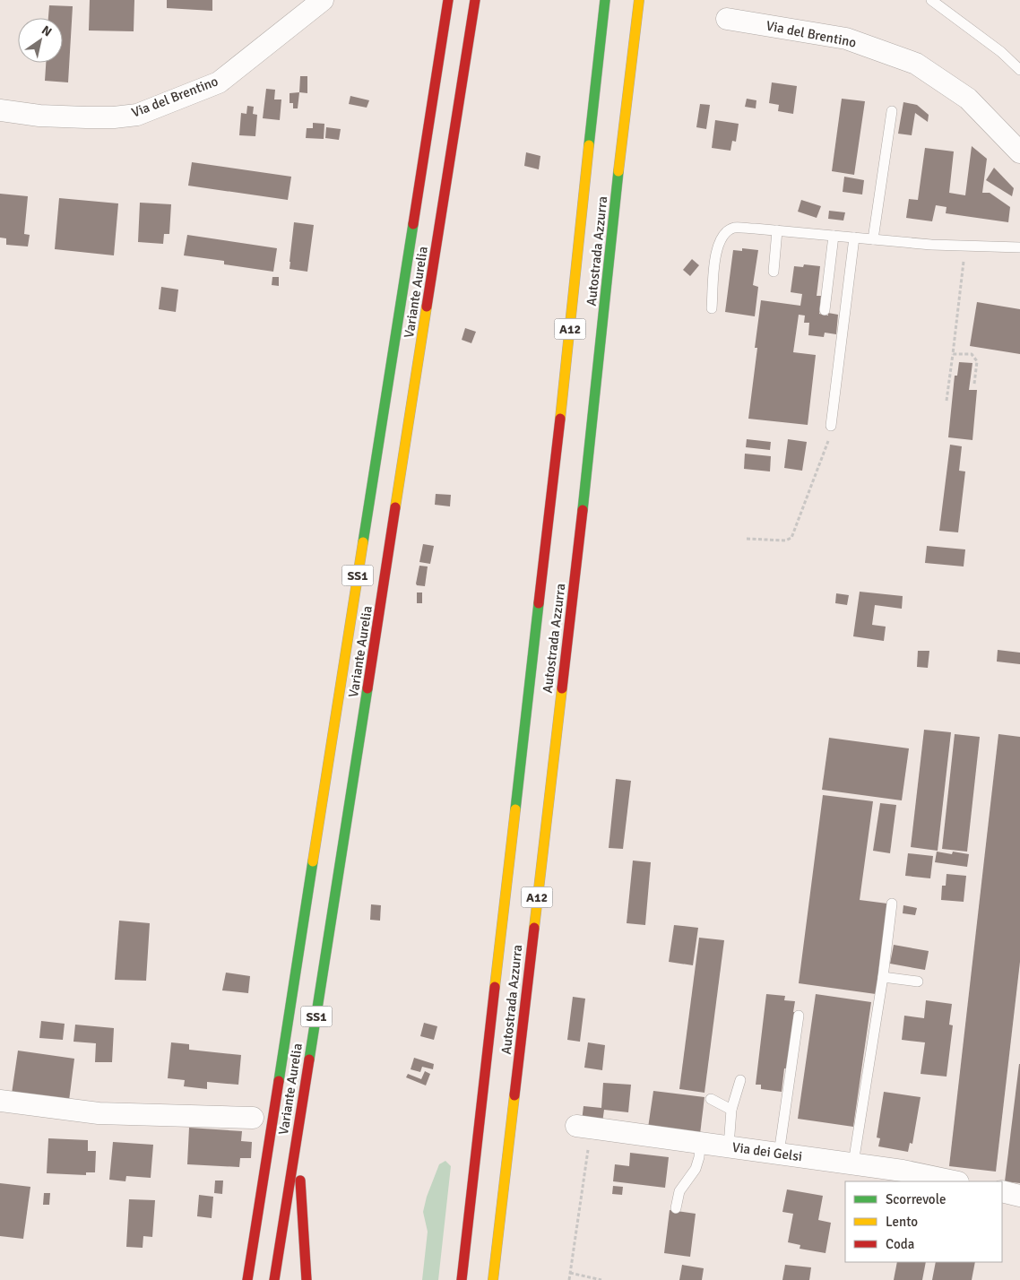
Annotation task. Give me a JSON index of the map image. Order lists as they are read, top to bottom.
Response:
{
  "streets": {
    "highway": [
      "Autostrada Azzurra",
      "Variante Aurelia",
      "A12",
      "SS1"
    ],
    "street": ["Via del Brentino", "Via dei Gelsi"]
  },
  "legend": ["Scorrevole", "Lento", "Coda"],
  "north": "top right"
}
